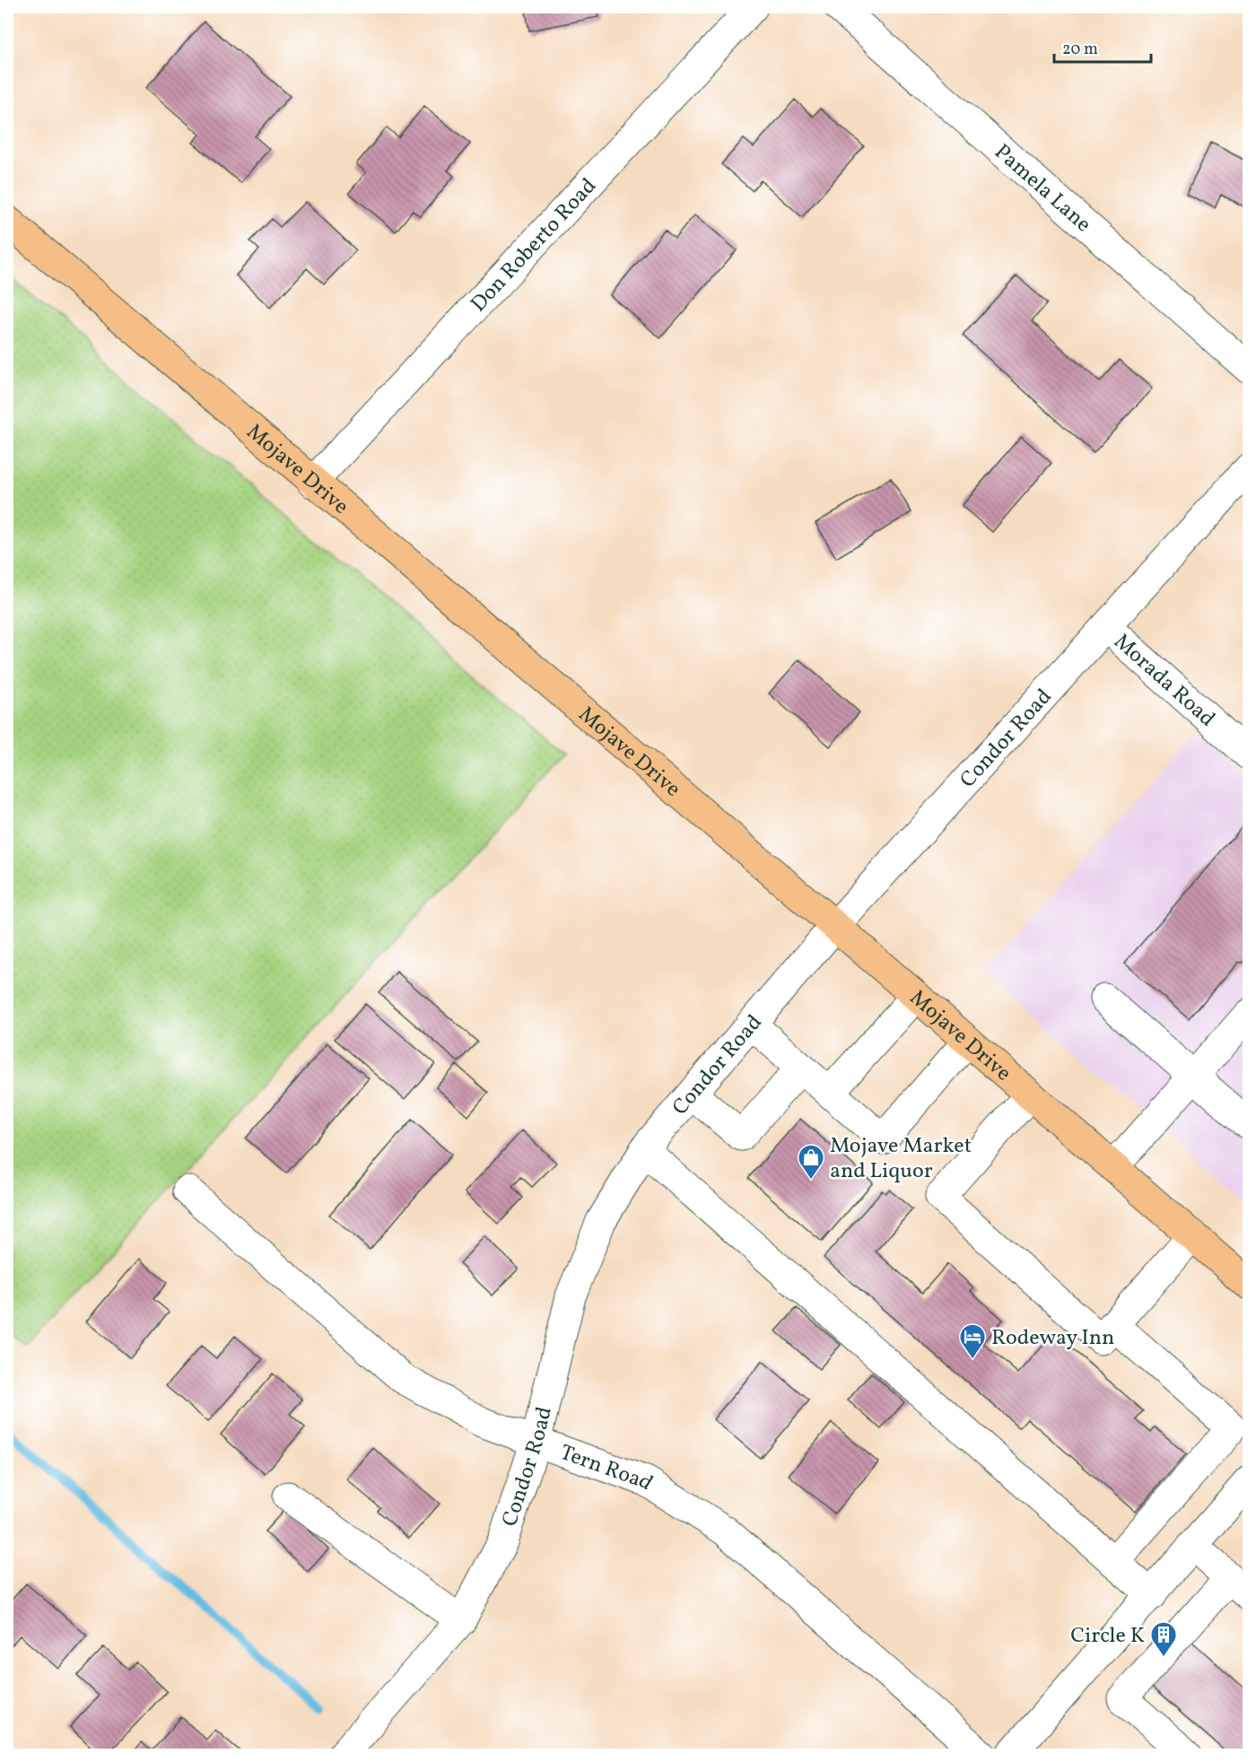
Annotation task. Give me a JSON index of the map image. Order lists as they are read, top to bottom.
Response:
{
  "streets": {
    "main road": ["Mojave Drive"],
    "street": [
      "Pamela Lane",
      "Don Roberto Road",
      "Morada Road",
      "Condor Road",
      "Tern Road"
    ]
  },
  "crossings": [
    ["Don Roberto Road", "Mojave Drive"],
    ["Mojave Drive", "Condor Road"],
    ["Morada Road", "Condor Road"],
    ["Condor Road", "Tern Road"]
  ],
  "places": {
    "shop": ["Mojave Market and Liquor"],
    "hotel": ["Rodeway Inn"],
    "building": ["Circle K"]
  },
  "scale_bar": "20 m"
}
